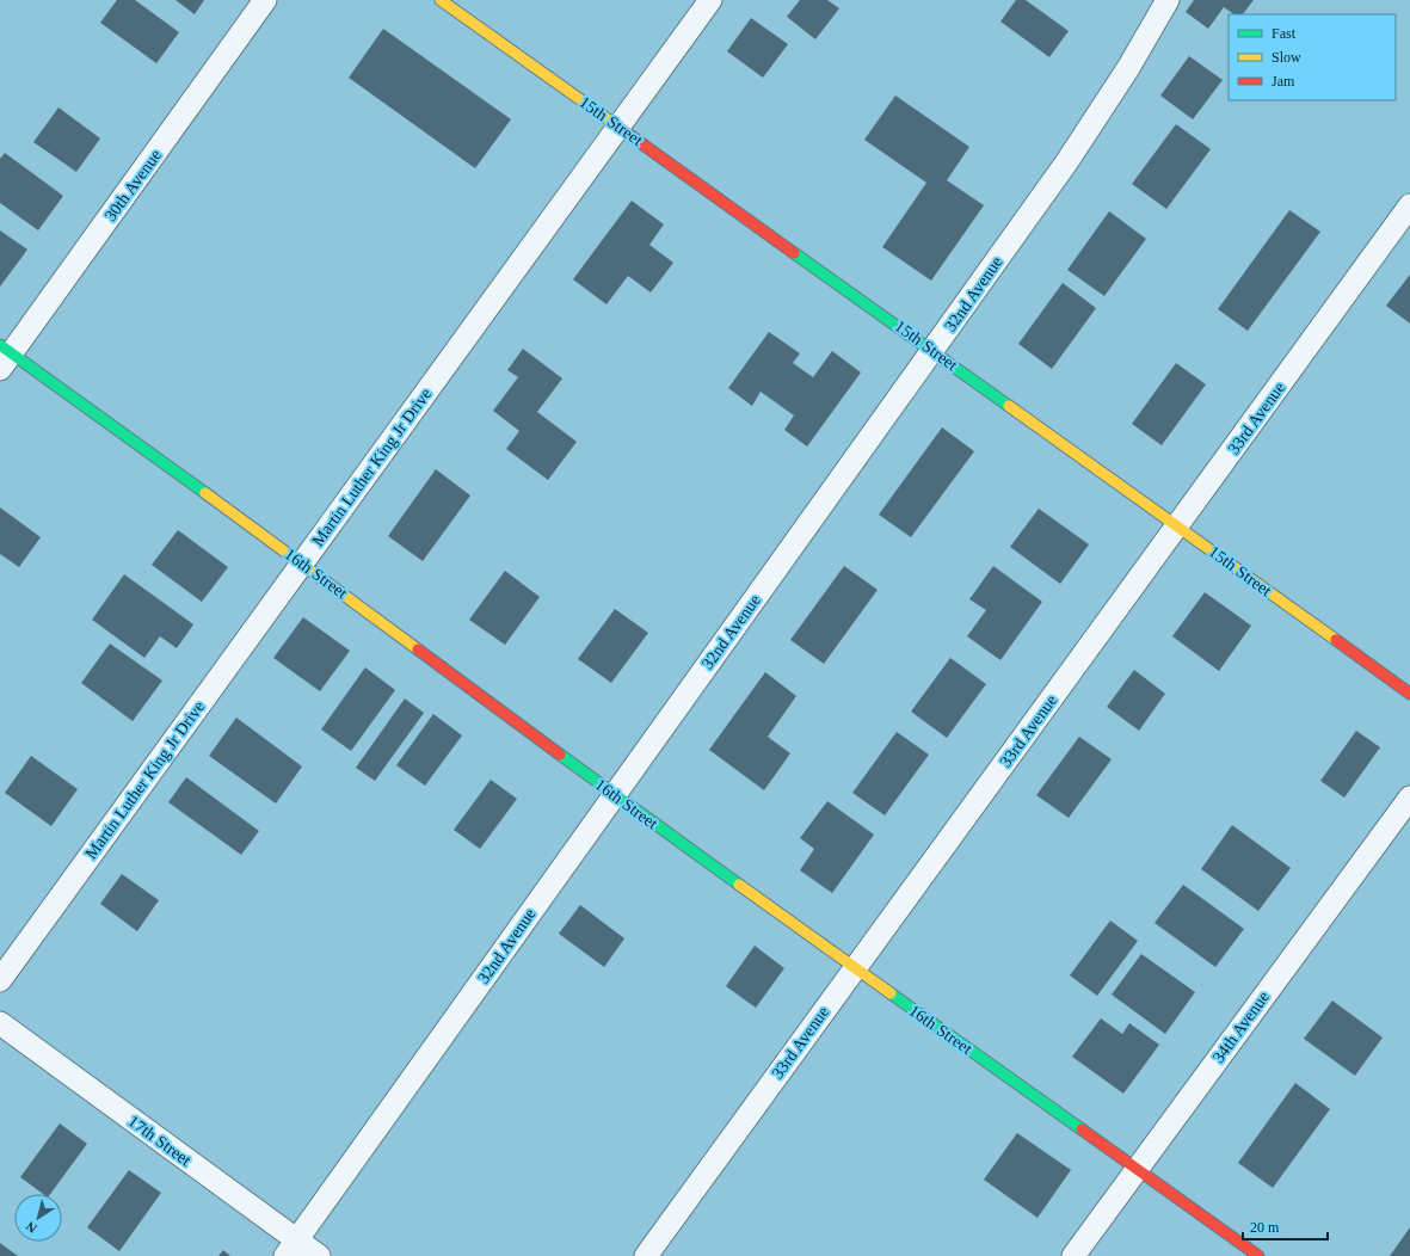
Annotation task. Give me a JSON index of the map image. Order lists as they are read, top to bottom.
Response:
{
  "streets": {
    "street": [
      "15th Street",
      "30th Avenue",
      "32nd Avenue",
      "33rd Avenue",
      "Martin Luther King Jr Drive",
      "16th Street",
      "34th Avenue",
      "17th Street"
    ]
  },
  "crossings": [
    ["15th Street", "32nd Avenue"],
    ["15th Street", "33rd Avenue"],
    ["15th Street", "Martin Luther King Jr Drive"],
    ["30th Avenue", "16th Street"],
    ["32nd Avenue", "16th Street"],
    ["32nd Avenue", "17th Street"],
    ["33rd Avenue", "16th Street"],
    ["Martin Luther King Jr Drive", "16th Street"],
    ["16th Street", "34th Avenue"]
  ],
  "legend": ["Fast", "Slow", "Jam"],
  "scale_bar": "20 m",
  "north": "bottom left"
}
